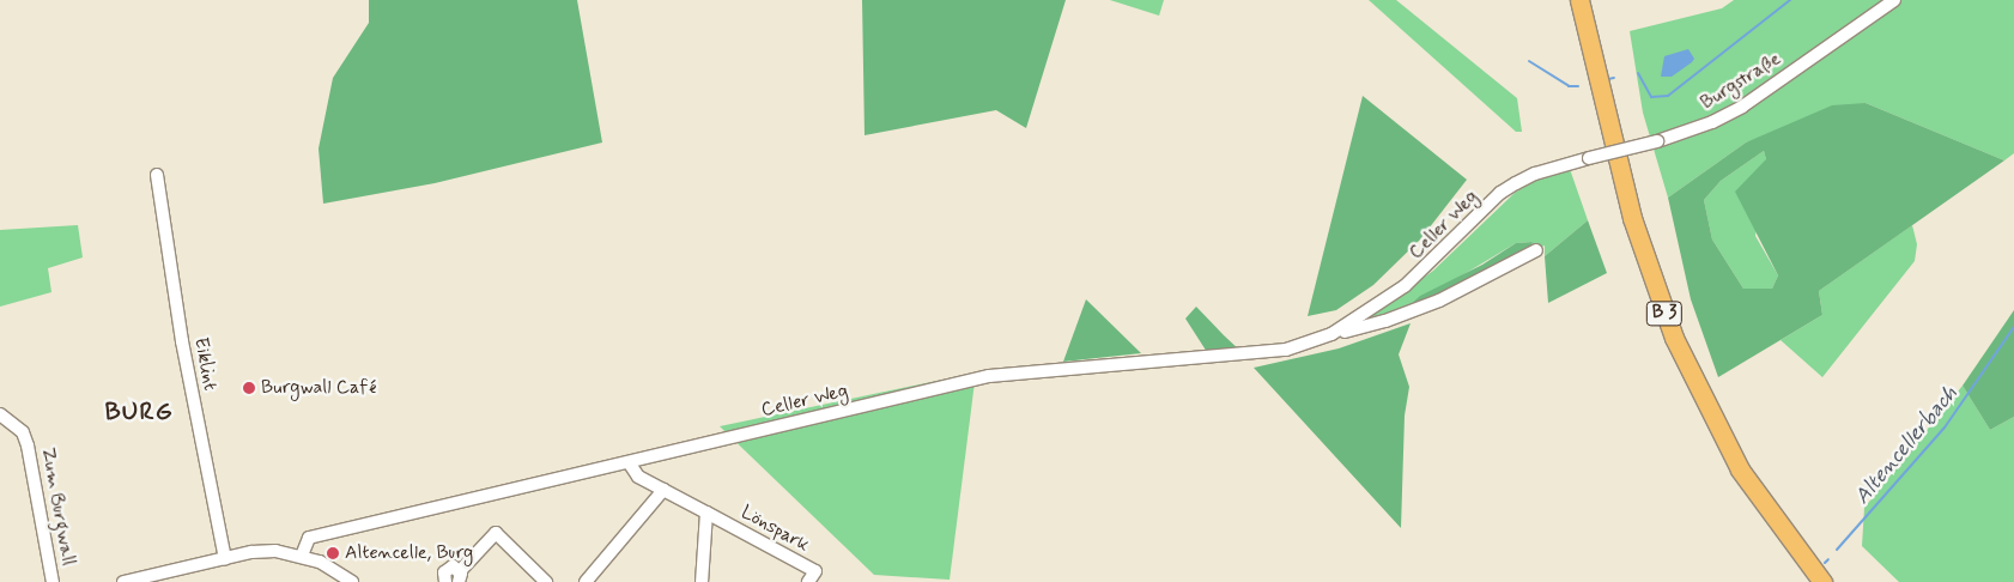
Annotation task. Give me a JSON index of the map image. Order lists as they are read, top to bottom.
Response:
{
  "streets": {
    "highway": ["B 3"],
    "street": [
      "Burgstraße",
      "Celler Weg",
      "Eiklint",
      "Zum Burgwall",
      "Lönspark"
    ]
  },
  "crossings": [
    ["Burgstraße", "Celler Weg"],
    ["Celler Weg", "Lönspark"]
  ],
  "districts": ["BURG"],
  "water": ["Altencellerbach"],
  "places": ["Burgwall Café", "Altencelle, Burg"]
}
